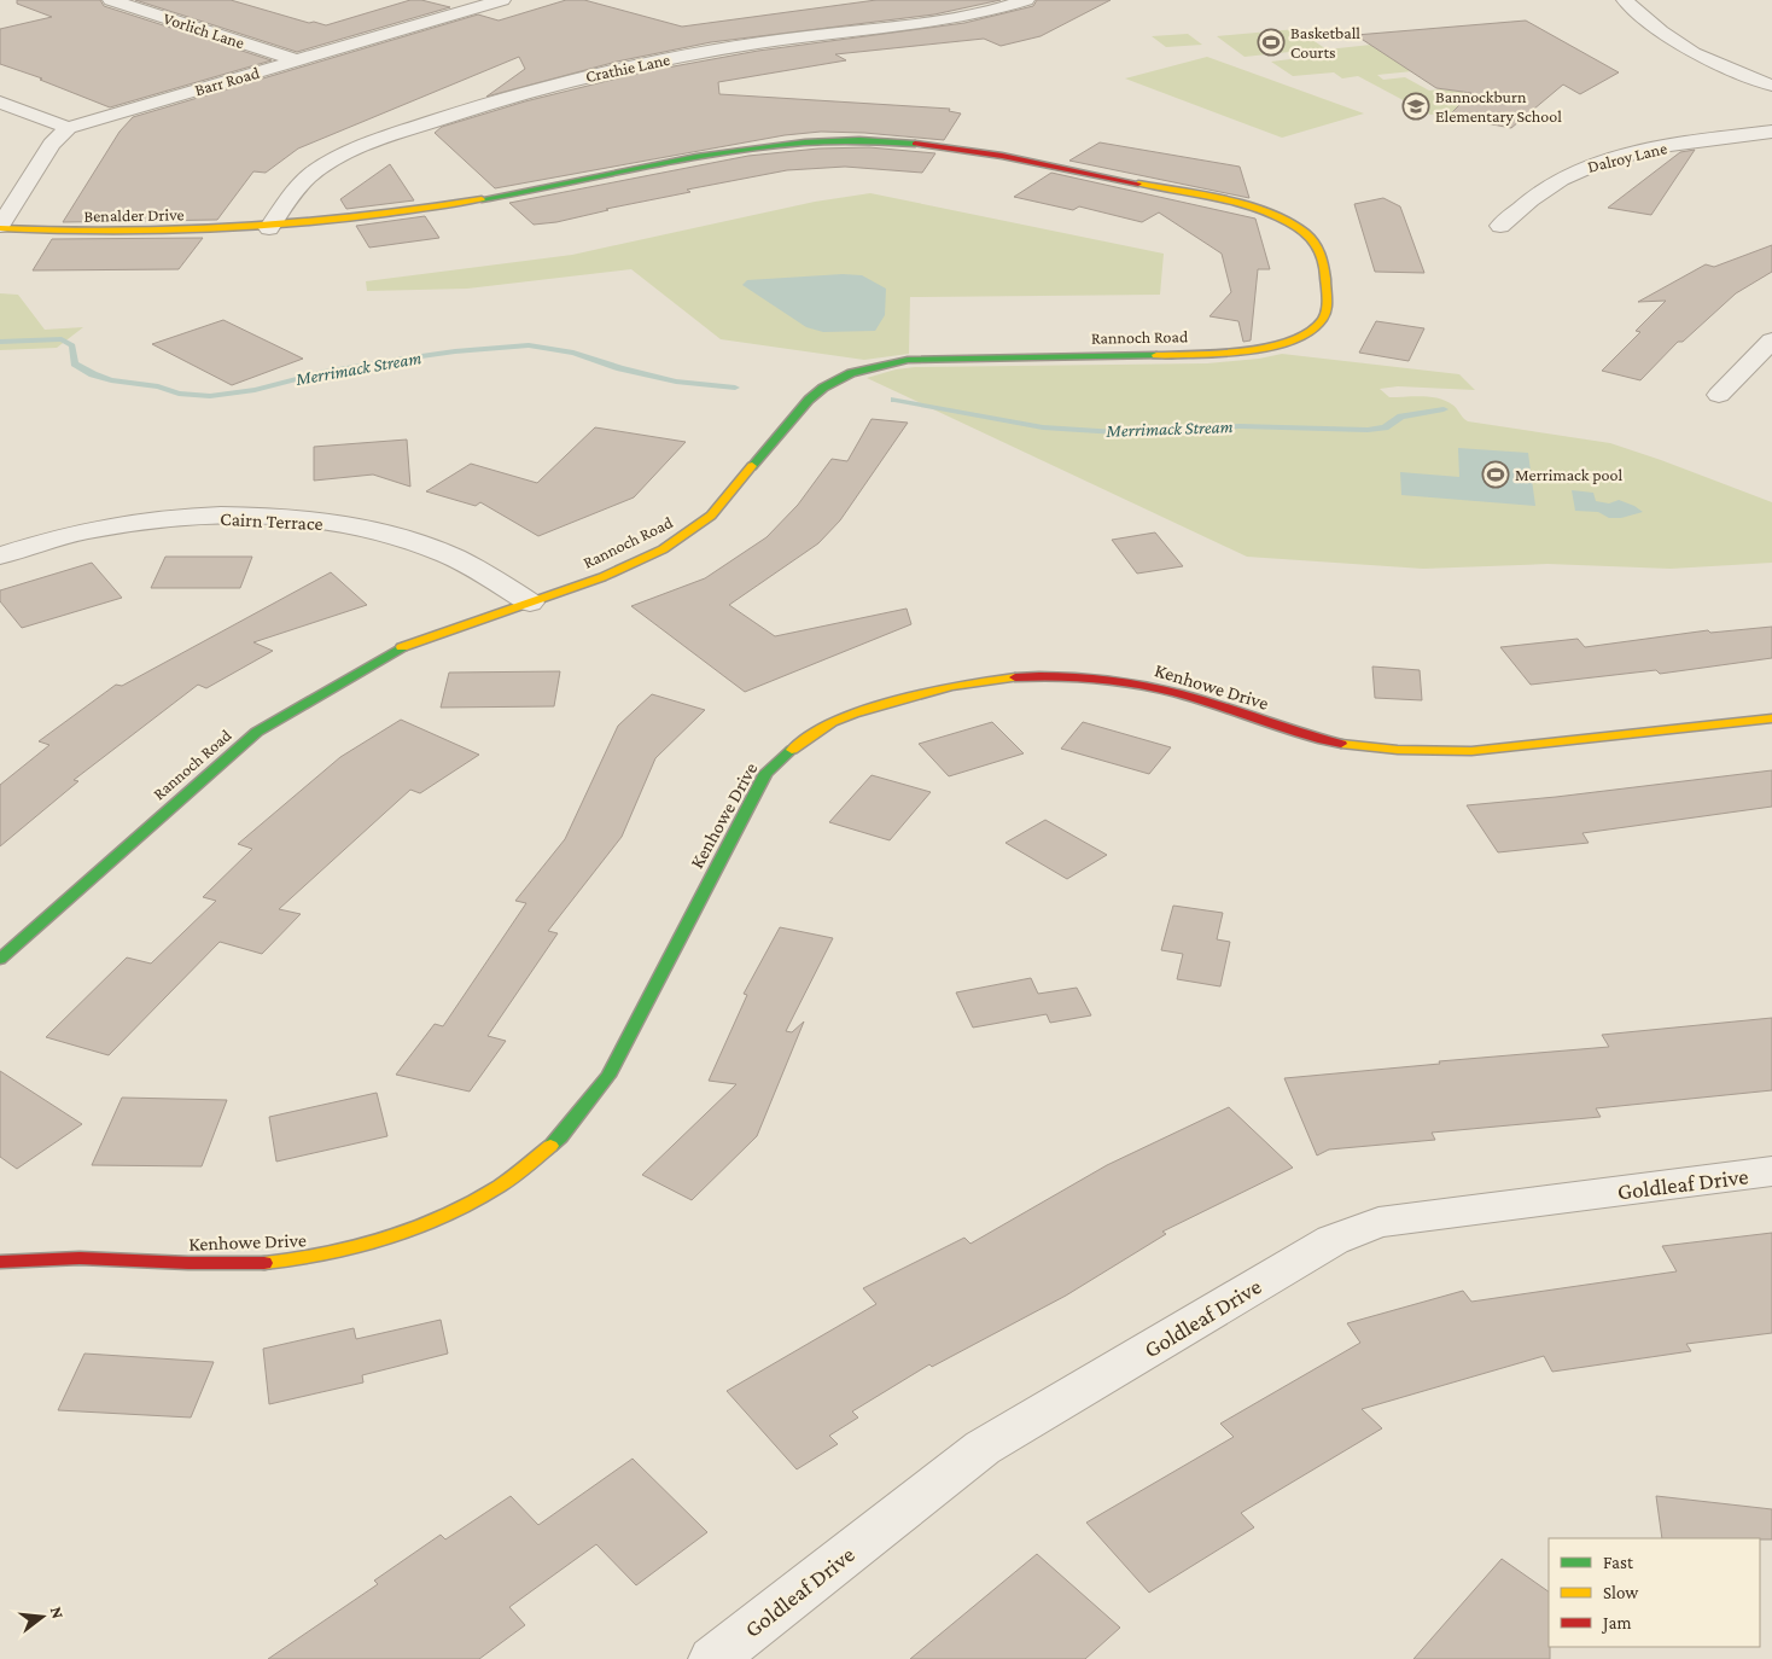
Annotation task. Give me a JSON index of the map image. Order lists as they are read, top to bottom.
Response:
{
  "streets": {
    "street": [
      "Vorlich Lane",
      "Crathie Lane",
      "Barr Road",
      "Dalroy Lane",
      "Benalder Drive",
      "Rannoch Road",
      "Cairn Terrace",
      "Kenhowe Drive",
      "Goldleaf Drive"
    ]
  },
  "crossings": [
    ["Vorlich Lane", "Barr Road"],
    ["Crathie Lane", "Benalder Drive"],
    ["Crathie Lane", "Rannoch Road"],
    ["Benalder Drive", "Rannoch Road"],
    ["Rannoch Road", "Cairn Terrace"]
  ],
  "water": ["Merrimack Stream"],
  "places": {
    "sports": ["Basketball Courts", "Merrimack pool"],
    "school or university": ["Bannockburn Elementary School"]
  },
  "legend": ["Fast", "Slow", "Jam"],
  "north": "right"
}
